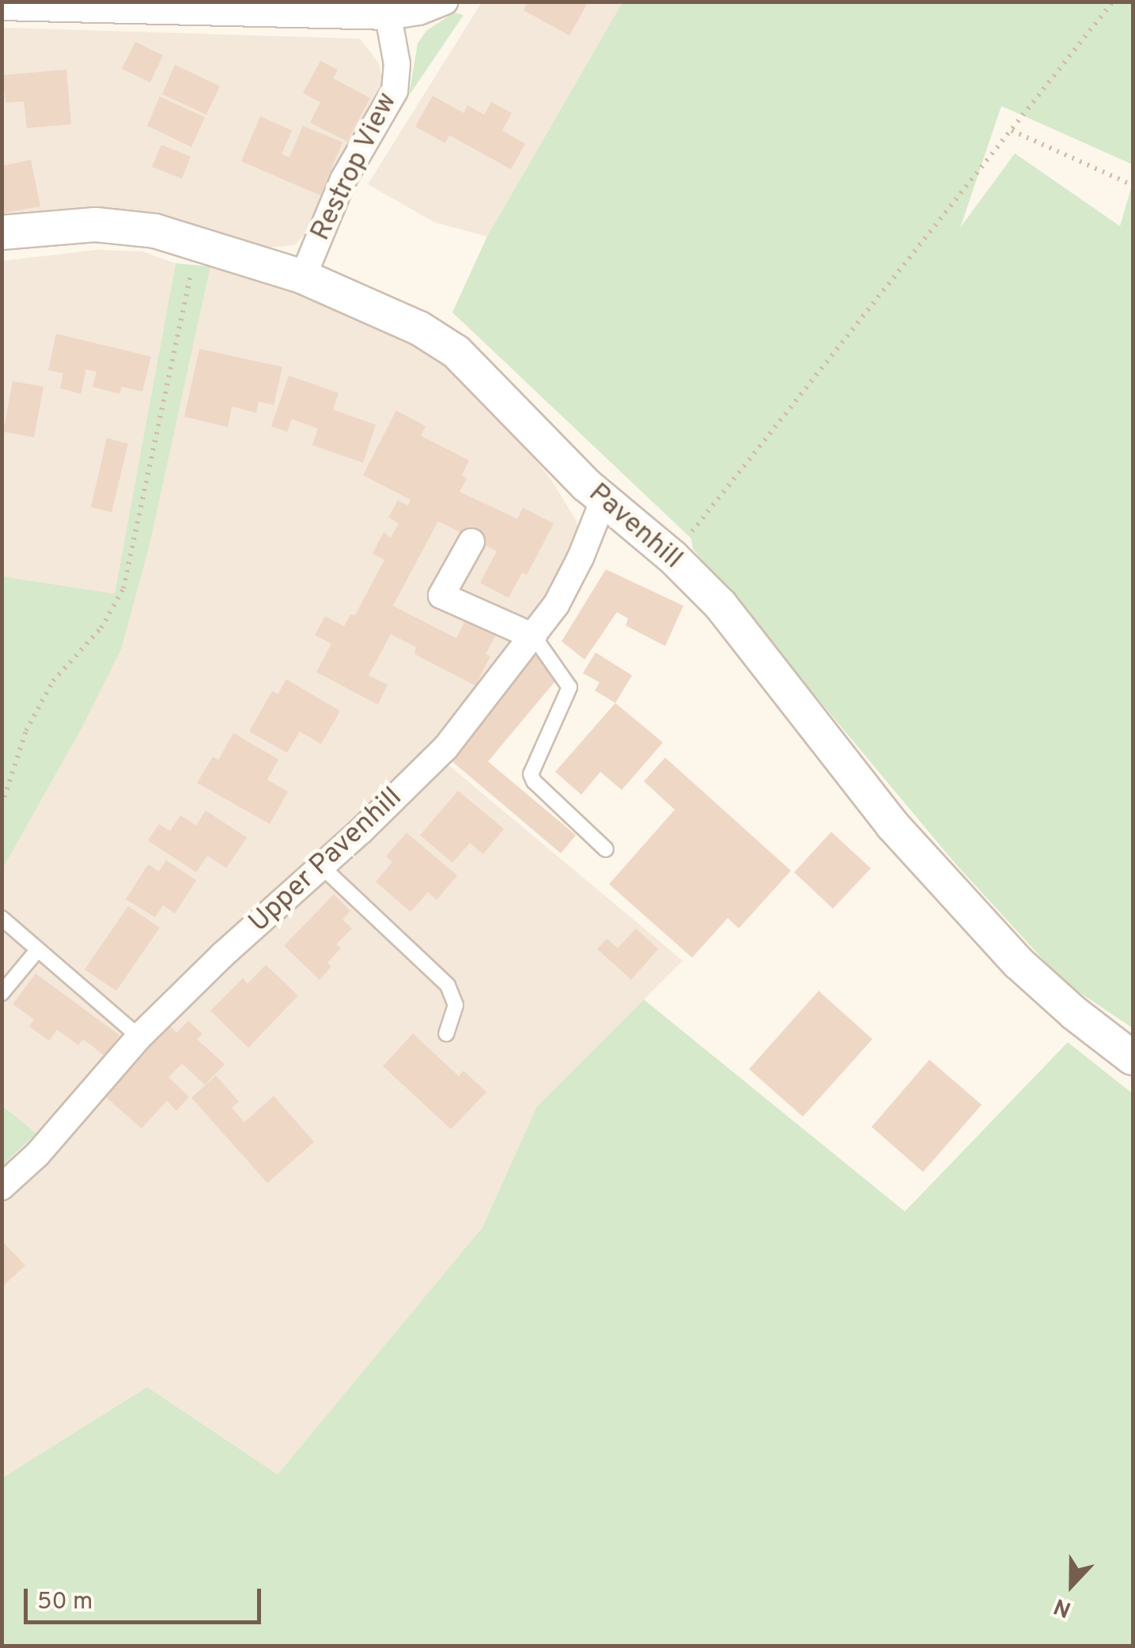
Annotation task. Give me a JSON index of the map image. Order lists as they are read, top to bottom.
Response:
{
  "streets": {
    "street": ["Restrop View", "Pavenhill", "Upper Pavenhill"]
  },
  "crossings": [
    ["Restrop View", "Pavenhill"],
    ["Pavenhill", "Upper Pavenhill"]
  ],
  "scale_bar": "50 m",
  "north": "bottom"
}
